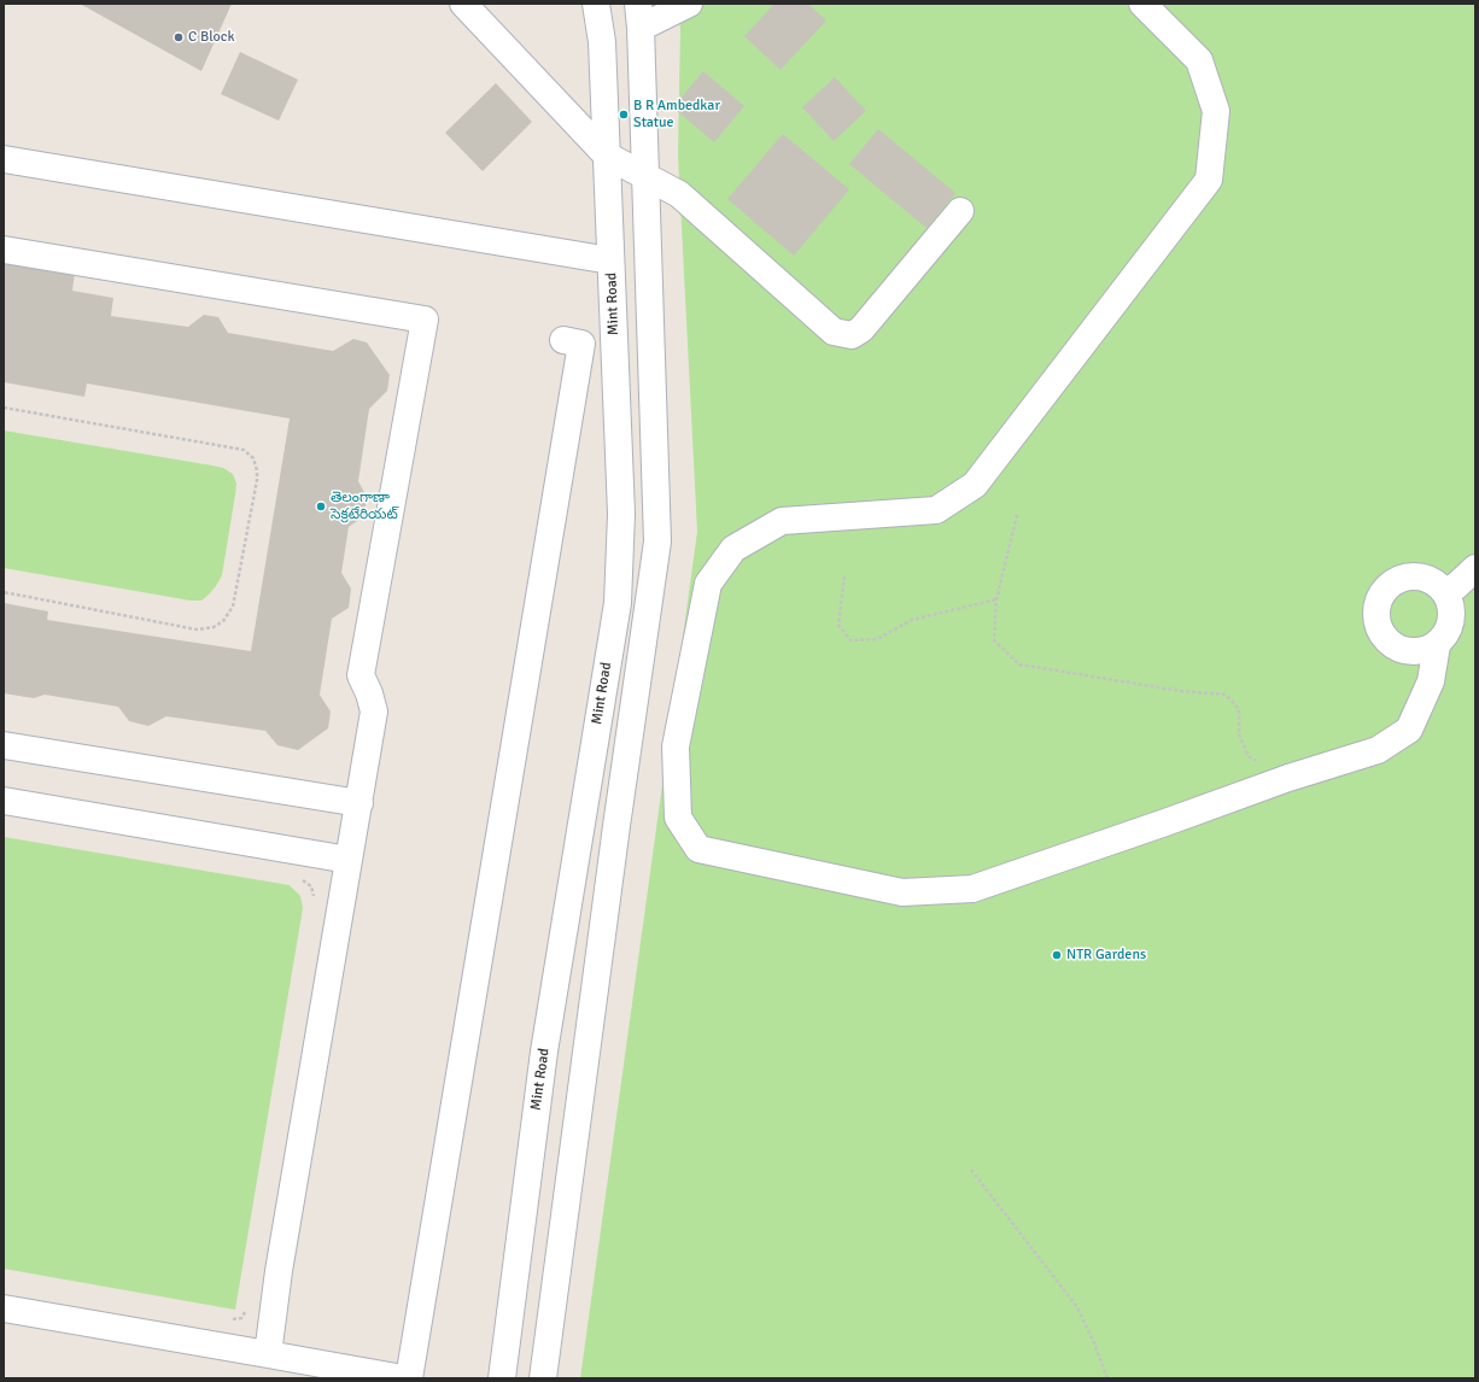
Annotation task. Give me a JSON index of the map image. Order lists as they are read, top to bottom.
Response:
{
  "streets": {
    "street": ["Mint Road"]
  },
  "places": [
    "C Block",
    "B R Ambedkar Statue",
    "తెలంగాణా సెక్రటేరియట్",
    "NTR Gardens"
  ]
}
